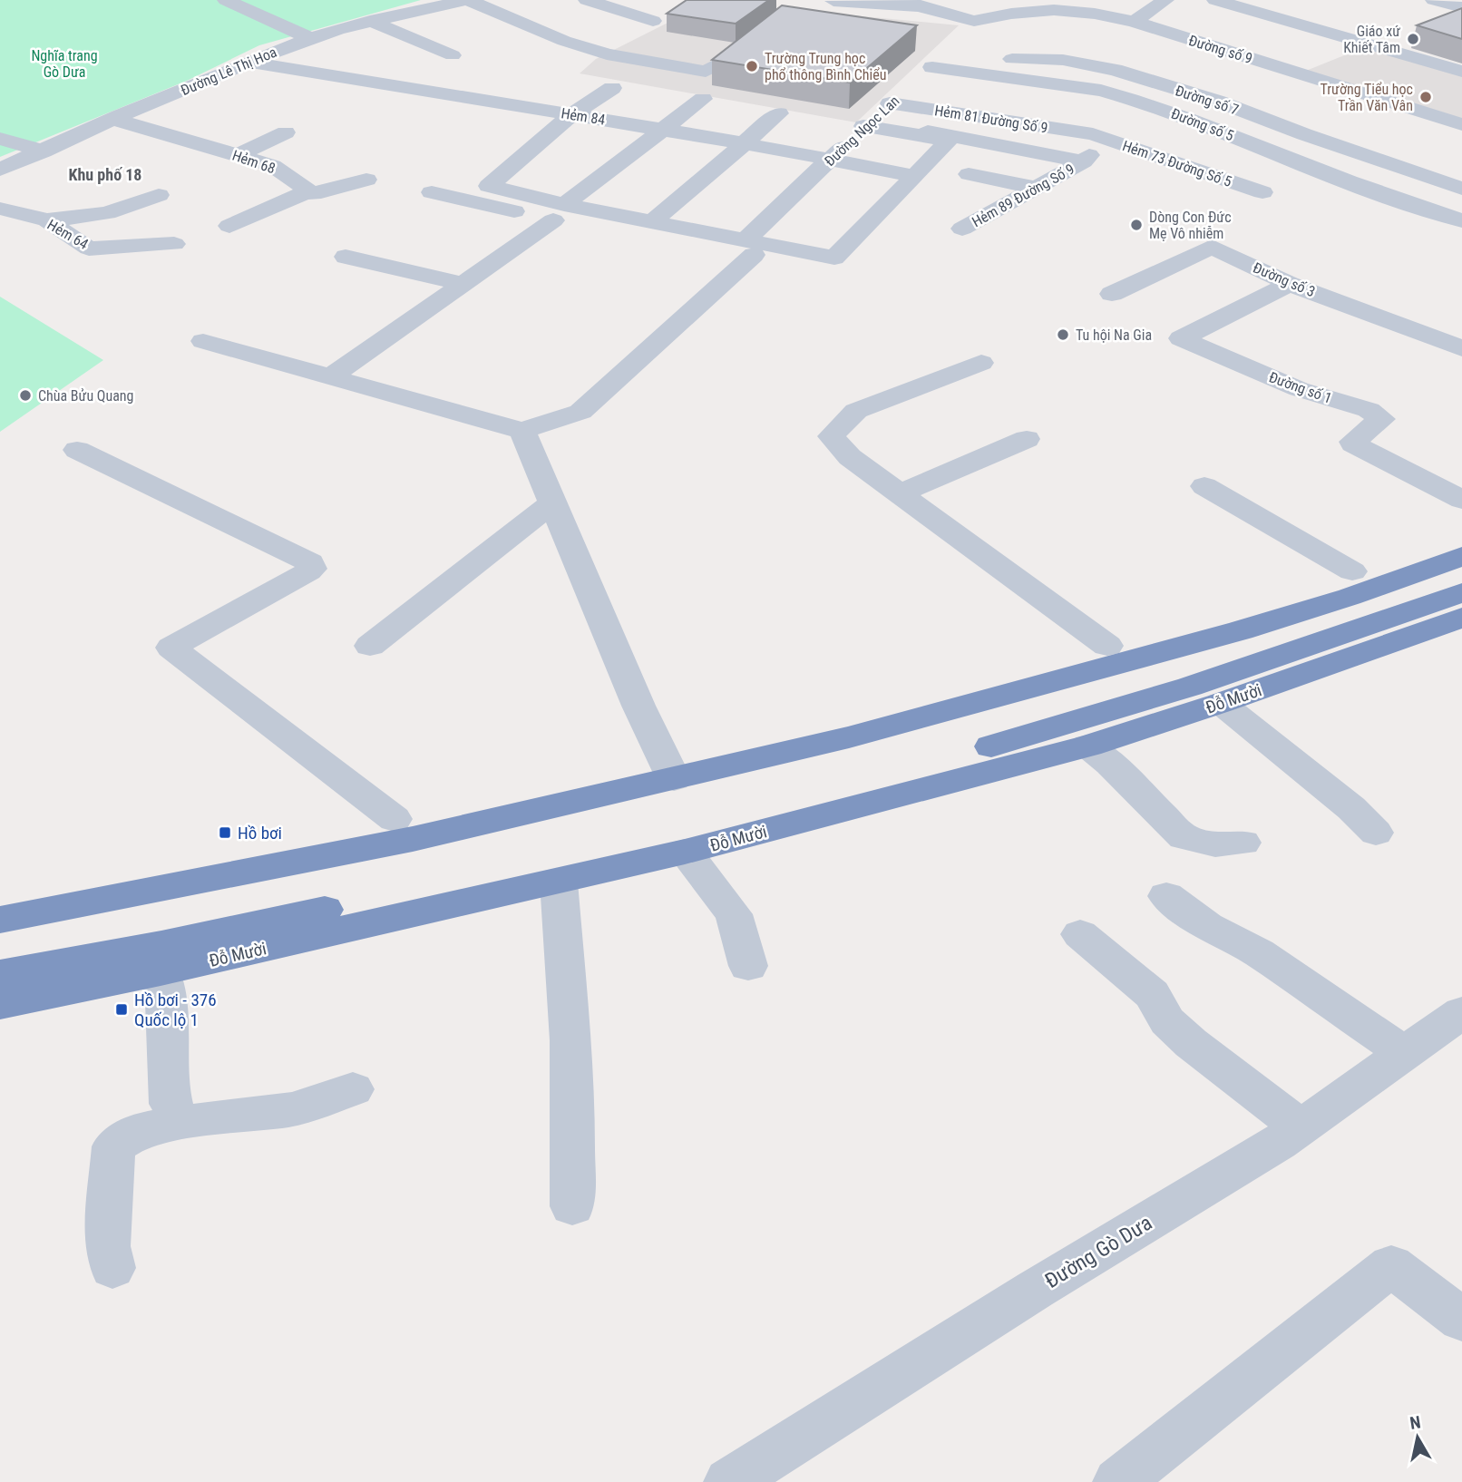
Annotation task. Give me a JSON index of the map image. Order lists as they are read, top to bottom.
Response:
{
  "streets": {
    "highway": ["Đỗ Mười"],
    "street": [
      "Đường số 9",
      "Đường Lê Thị Hoa",
      "Đường số 7",
      "Hẻm 84",
      "Hẻm 81 Đường Số 9",
      "Đường số 5",
      "Đường Ngọc Lan",
      "Hẻm 68",
      "Hẻm 73 Đường Số 5",
      "Hẻm 89 Đường Số 9",
      "Hẻm 64",
      "Đường số 3",
      "Đường số 1",
      "Đường Gò Dưa"
    ]
  },
  "crossings": [
    ["Đường số 9", "Đường Ngọc Lan"],
    ["Đường Lê Thị Hoa", "Hẻm 84"],
    ["Đường Lê Thị Hoa", "Hẻm 68"],
    ["Đường số 7", "Đường số 5"],
    ["Đường số 7", "Đường Ngọc Lan"],
    ["Hẻm 84", "Đường Ngọc Lan"],
    ["Hẻm 81 Đường Số 9", "Đường Ngọc Lan"],
    ["Hẻm 81 Đường Số 9", "Hẻm 73 Đường Số 5"],
    ["Hẻm 81 Đường Số 9", "Hẻm 89 Đường Số 9"],
    ["Đường số 5", "Đường Ngọc Lan"],
    ["Hẻm 73 Đường Số 5", "Hẻm 89 Đường Số 9"],
    ["Đường số 3", "Đường số 1"]
  ],
  "districts": ["Khu phố 18"],
  "parks": ["Nghĩa trang Gò Dưa"],
  "places": {
    "other": [
      "Giáo xứ Khiết Tâm",
      "Trường Trung học phổ thông Bình Chiểu",
      "Trường Tiểu học Trần Văn Vân",
      "Dòng Con Đức Mẹ Vô nhiễm",
      "Tu hội Na Gia",
      "Chùa Bửu Quang"
    ],
    "transit": ["Hồ bơi", "Hồ bơi - 376 Quốc lộ 1"]
  },
  "north": "top"
}
